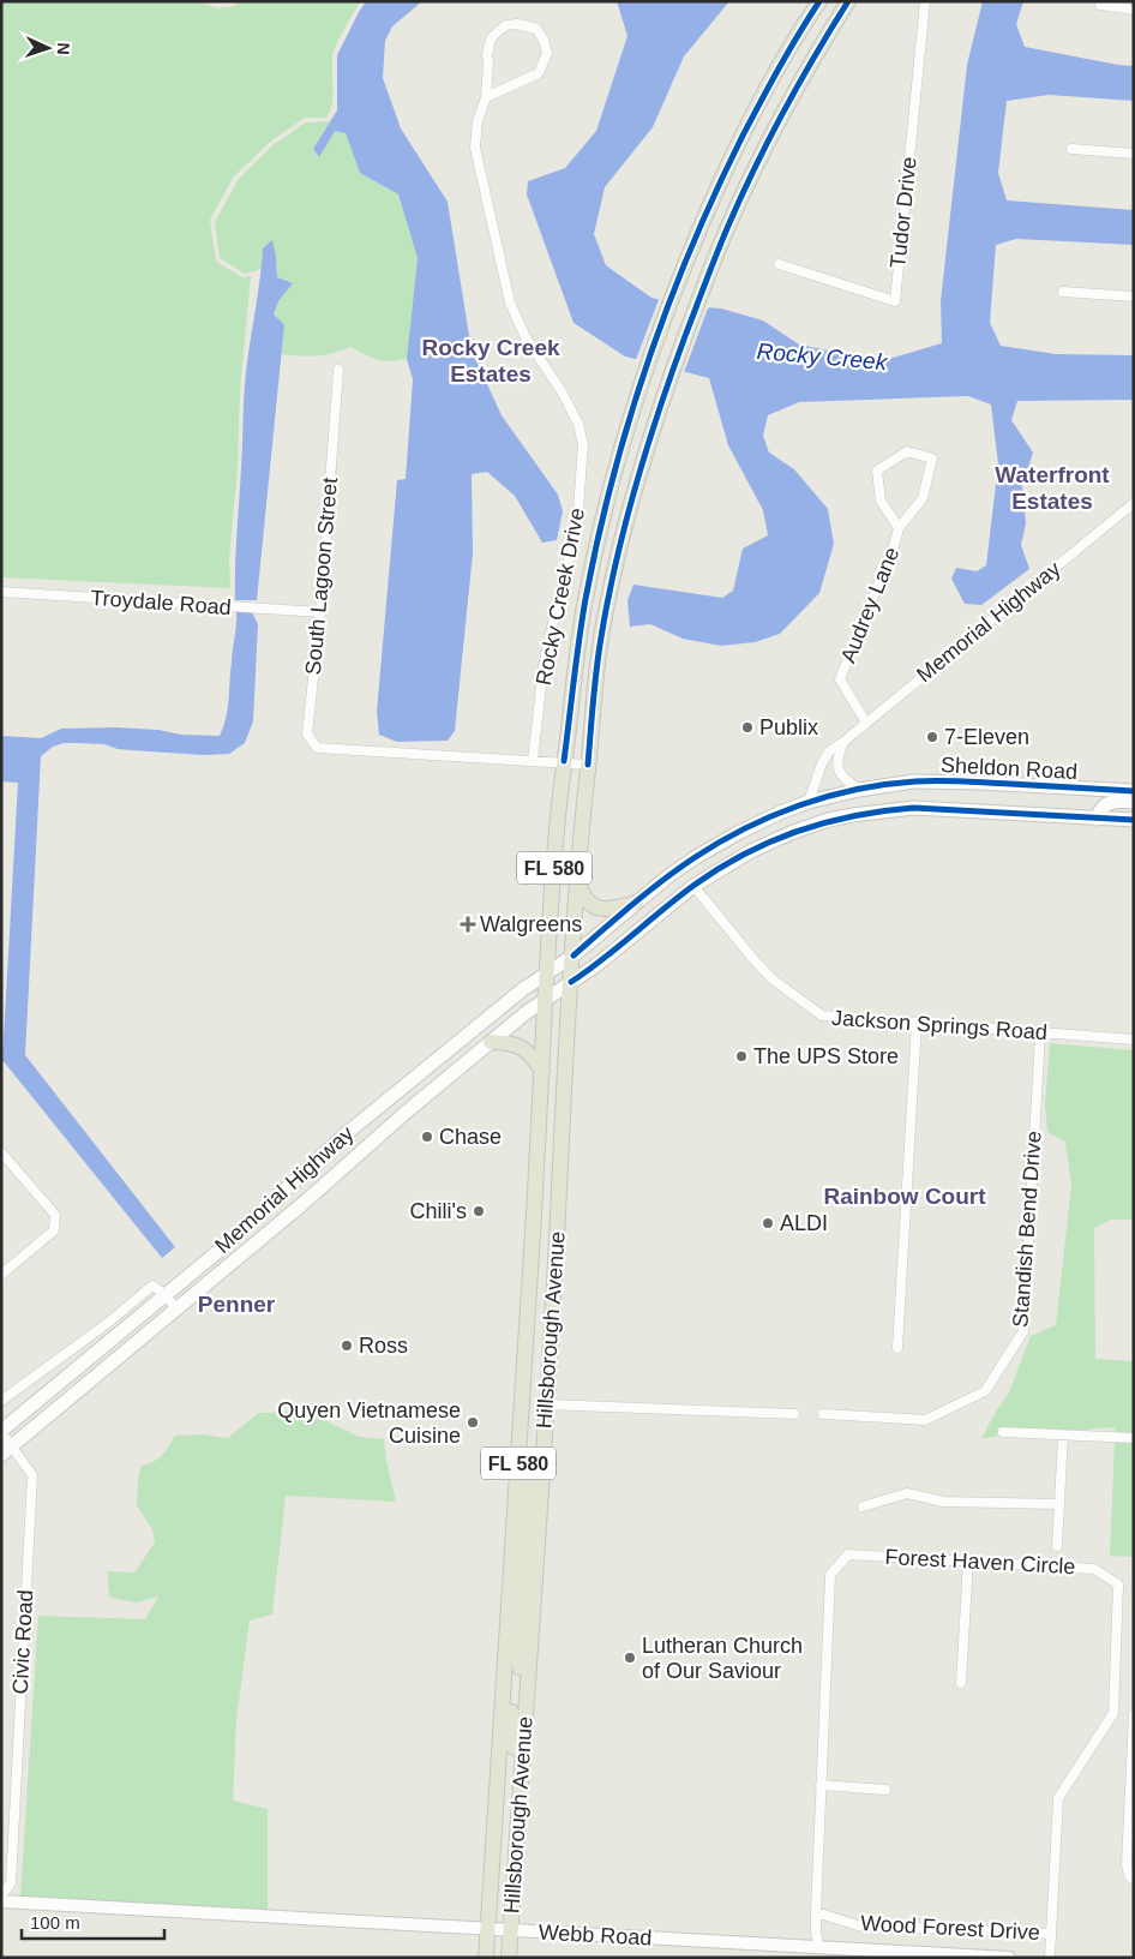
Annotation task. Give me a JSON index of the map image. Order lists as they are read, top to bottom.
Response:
{
  "streets": {
    "main road": [
      "Memorial Highway",
      "Sheldon Road",
      "FL 580",
      "Hillsborough Avenue"
    ],
    "street": [
      "Tudor Drive",
      "South Lagoon Street",
      "Rocky Creek Drive",
      "Troydale Road",
      "Audrey Lane",
      "Jackson Springs Road",
      "Standish Bend Drive",
      "Forest Haven Circle",
      "Civic Road",
      "Wood Forest Drive",
      "Webb Road"
    ]
  },
  "crossings": [
    ["South Lagoon Street", "Rocky Creek Drive"],
    ["South Lagoon Street", "Troydale Road"],
    ["Audrey Lane", "Memorial Highway"],
    ["Memorial Highway", "Sheldon Road"],
    ["Memorial Highway", "FL 580"],
    ["Memorial Highway", "Hillsborough Avenue"],
    ["Memorial Highway", "Civic Road"],
    ["Sheldon Road", "Hillsborough Avenue"],
    ["FL 580", "Hillsborough Avenue"],
    ["Jackson Springs Road", "Standish Bend Drive"],
    ["Hillsborough Avenue", "Webb Road"],
    ["Forest Haven Circle", "Wood Forest Drive"],
    ["Forest Haven Circle", "Webb Road"]
  ],
  "districts": [
    "Rocky Creek Estates",
    "Waterfront Estates",
    "Rainbow Court",
    "Penner"
  ],
  "water": ["Rocky Creek"],
  "places": {
    "other": [
      "Publix",
      "7-Eleven",
      "The UPS Store",
      "Chase",
      "Chili's",
      "ALDI",
      "Ross",
      "Quyen Vietnamese Cuisine",
      "Lutheran Church of Our Saviour"
    ],
    "health": ["Walgreens"]
  },
  "scale_bar": "100 m",
  "north": "right"
}
